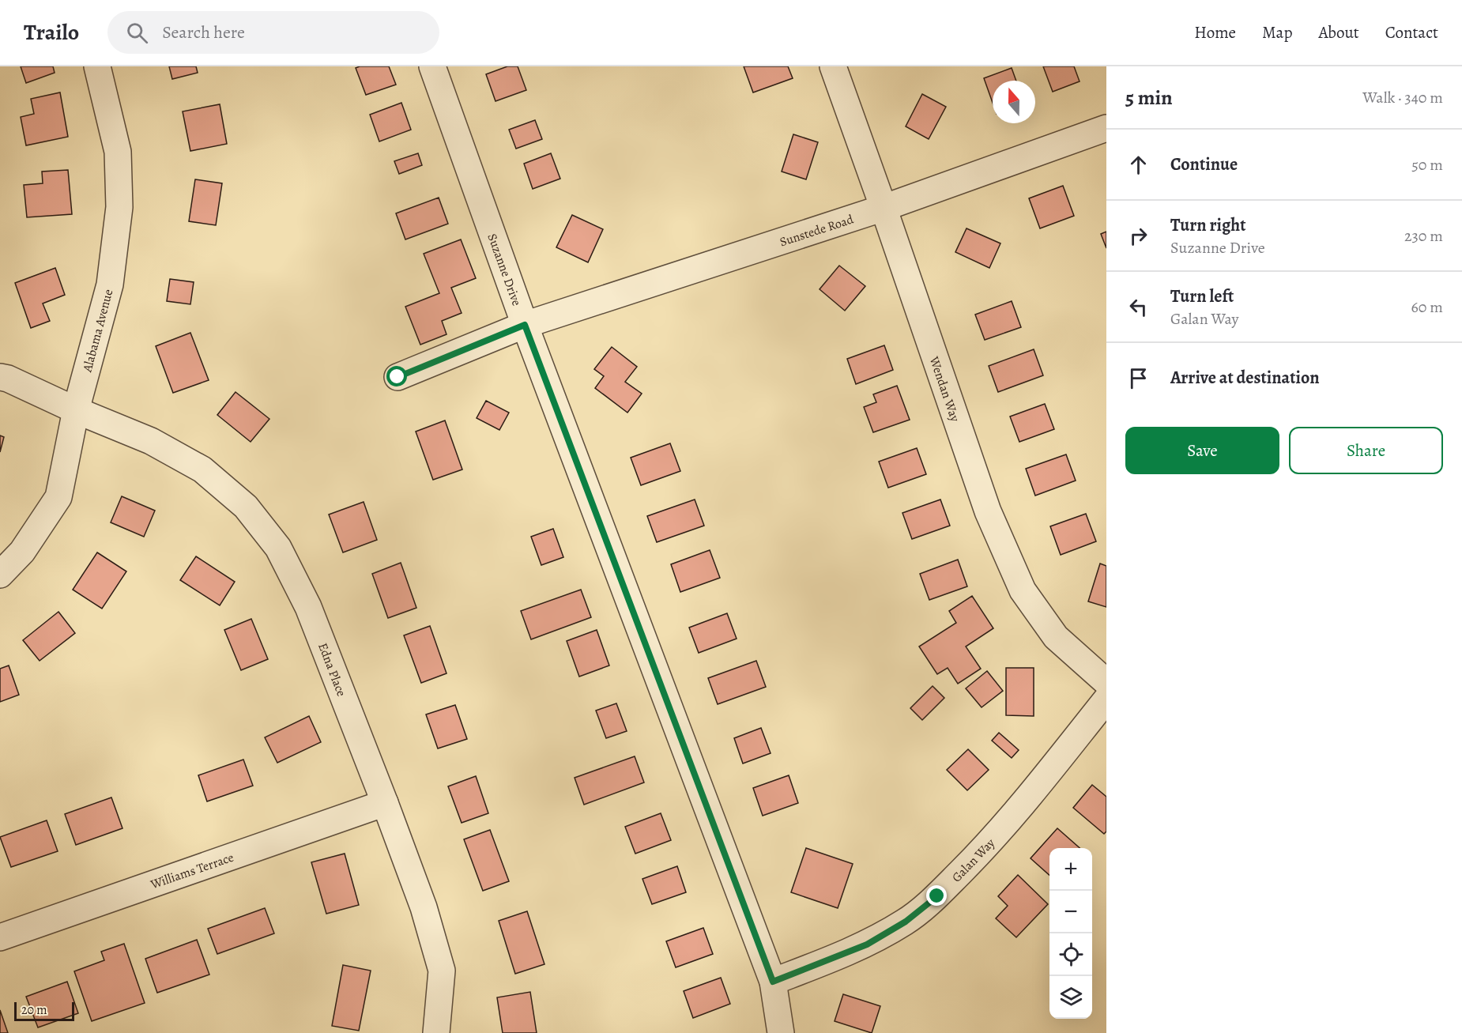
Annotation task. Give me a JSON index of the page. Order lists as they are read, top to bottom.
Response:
{
  "streets": {
    "street": [
      "Sunstede Road",
      "Suzanne Drive",
      "Alabama Avenue",
      "Wendan Way",
      "Edna Place",
      "Galan Way",
      "Williams Terrace"
    ]
  },
  "crossings": [
    ["Sunstede Road", "Suzanne Drive"],
    ["Sunstede Road", "Wendan Way"],
    ["Suzanne Drive", "Galan Way"],
    ["Alabama Avenue", "Edna Place"],
    ["Edna Place", "Williams Terrace"]
  ],
  "scale_bar": "20 m",
  "north": "top",
  "page": {
    "header": "Trailo",
    "search": "Search here",
    "nav": [
      "Home",
      "Map",
      "About",
      "Contact"
    ],
    "heading": ["5 min", "Walk · 340 m"],
    "list": [
      ["Continue", "50 m"],
      ["Turn right", "Suzanne Drive", "230 m"],
      ["Turn left", "Galan Way", "60 m"],
      "Arrive at destination"
    ],
    "buttons": ["Save", "Share"],
    "map_buttons": ["+", "−"],
    "scale": "20 m"
  }
}
